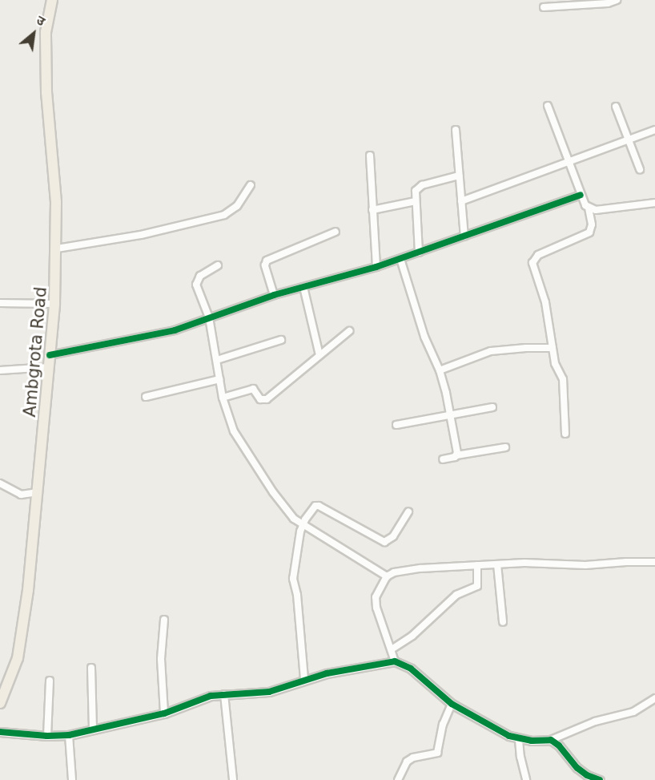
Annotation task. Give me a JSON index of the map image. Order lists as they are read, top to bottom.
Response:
{
  "streets": {
    "main road": ["Ambgrota Road"]
  },
  "north": "top right"
}
